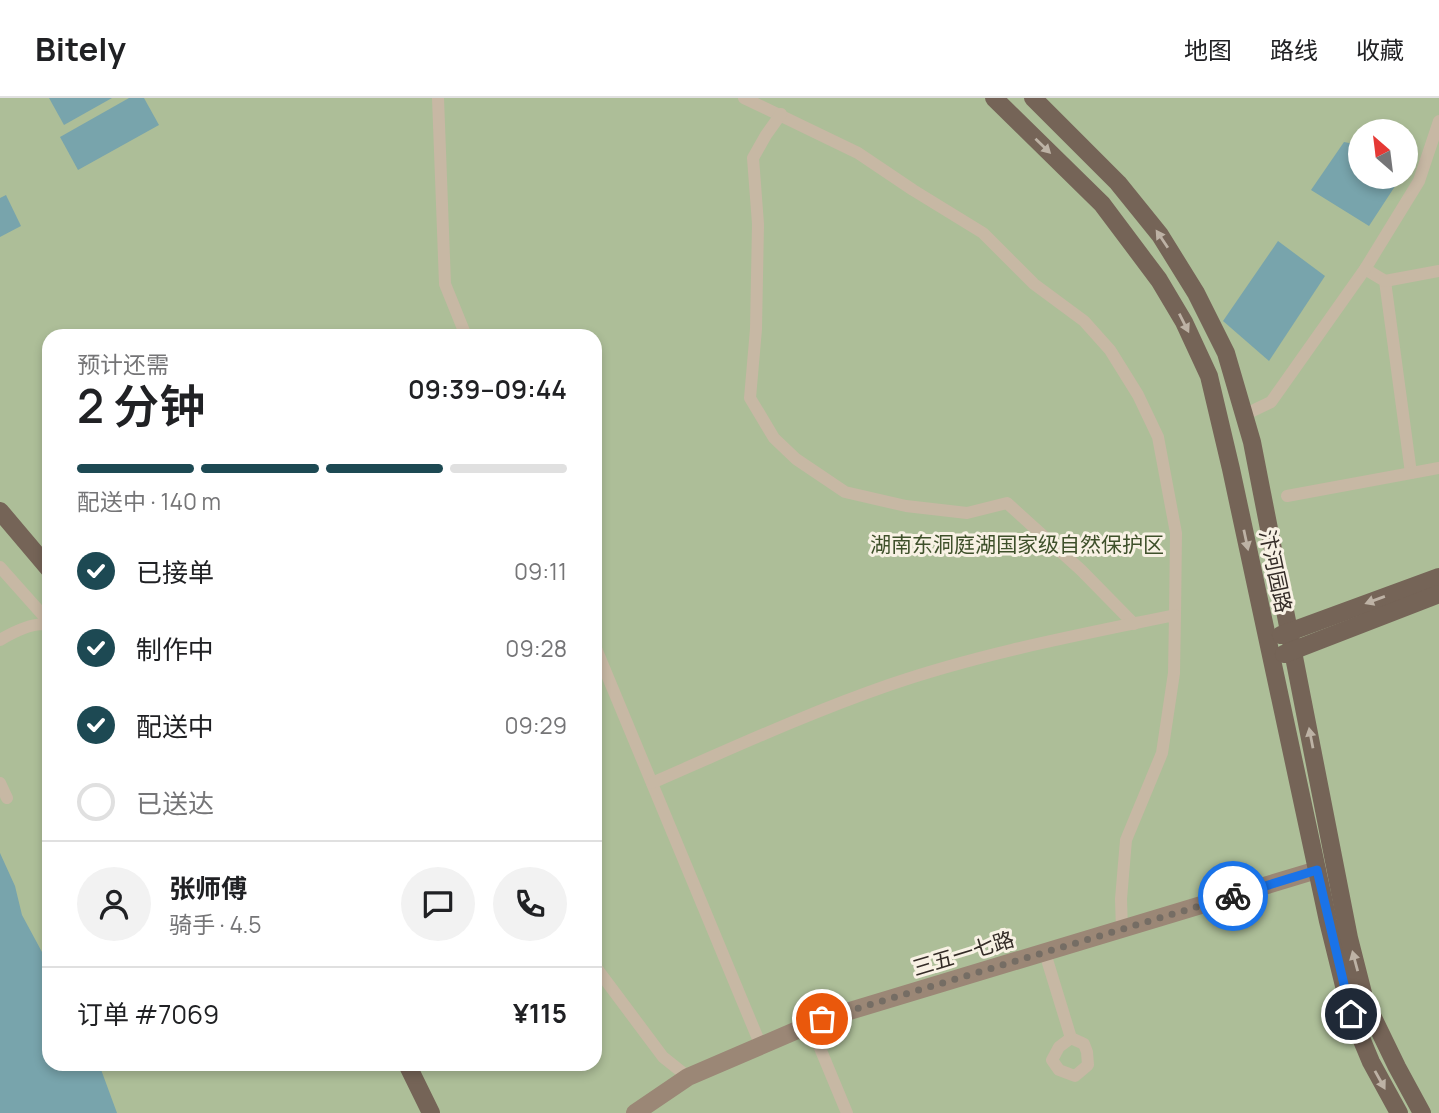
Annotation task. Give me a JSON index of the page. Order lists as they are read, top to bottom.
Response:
{
  "streets": {
    "main road": ["汴河园路", "三五一七路"]
  },
  "crossings": [
    ["汴河园路", "三五一七路"]
  ],
  "parks": ["湖南东洞庭湖国家级自然保护区"],
  "north": "top left",
  "page": {
    "header": "Bitely",
    "nav": ["地图", "路线", "收藏"],
    "heading": ["2 分钟", "预计还需", "09:39–09:44"],
    "panel": [
      "张师傅",
      "骑手 · 4.5",
      "订单 #7069",
      "¥115"
    ],
    "bar": "配送中 · 140 m",
    "list": [
      ["已接单", "09:11"],
      ["制作中", "09:28"],
      ["配送中", "09:29"],
      "已送达"
    ]
  }
}
